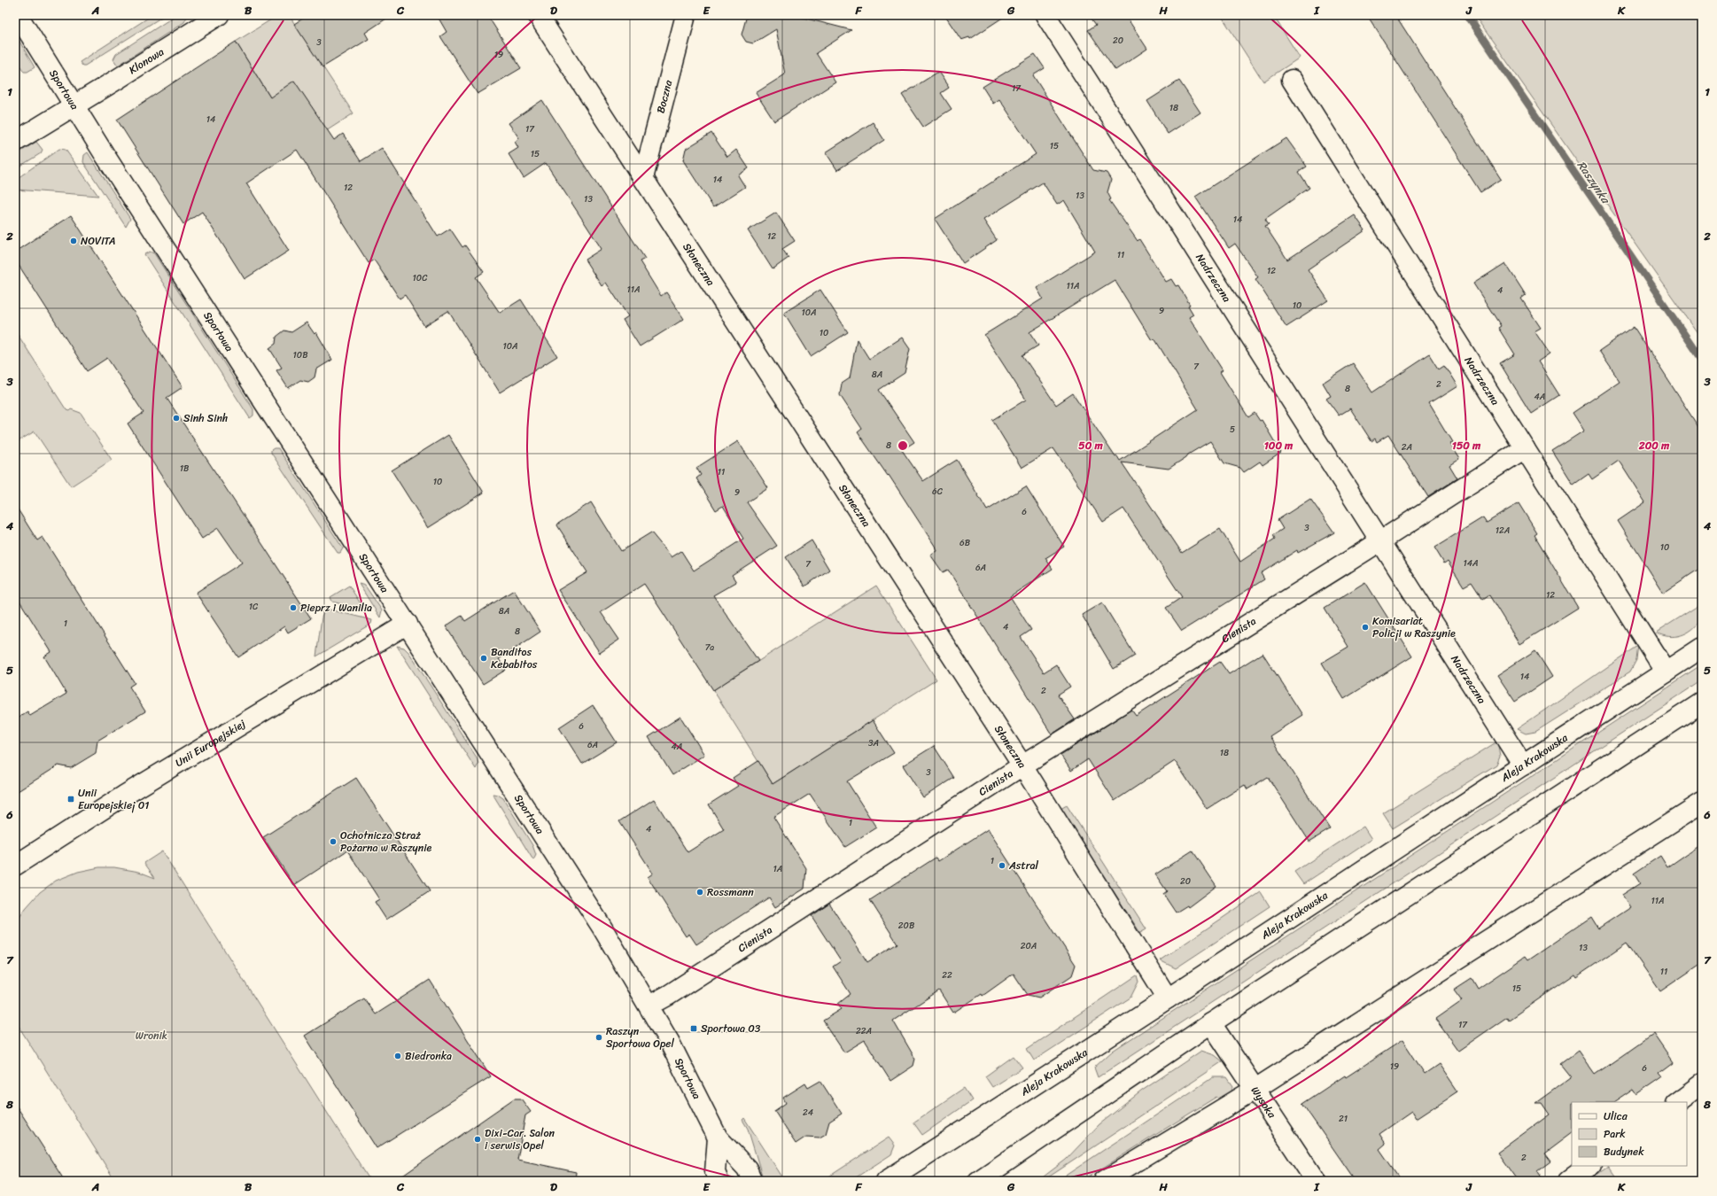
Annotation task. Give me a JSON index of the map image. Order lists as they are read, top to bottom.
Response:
{
  "streets": {
    "street": [
      "Klonowa",
      "Sportowa",
      "Boczna",
      "Słoneczna",
      "Nadrzeczna",
      "Cienista",
      "Unii Europejskiej",
      "Aleja Krakowska",
      "Wysoka"
    ]
  },
  "crossings": [
    ["Klonowa", "Sportowa"],
    ["Sportowa", "Cienista"],
    ["Sportowa", "Unii Europejskiej"],
    ["Boczna", "Słoneczna"],
    ["Słoneczna", "Cienista"],
    ["Słoneczna", "Aleja Krakowska"],
    ["Nadrzeczna", "Cienista"],
    ["Nadrzeczna", "Aleja Krakowska"]
  ],
  "water": ["Raszynka"],
  "parks": ["Wronik"],
  "places": {
    "other": [
      "NOVITA",
      "Sinh Sinh",
      "Pieprz i Wanilia",
      "Komisariat Policji w Raszynie",
      "Banditos Kebabitos",
      "Ochotnicza Straż Pożarna w Raszynie",
      "Astral",
      "Rossmann",
      "Raszyn Sportowa Opel",
      "Biedronka",
      "Dixi-Car. Salon i serwis Opel"
    ],
    "transit": ["Unii Europejskiej 01", "Sportowa 03"]
  },
  "house_numbers": [
    "20",
    "3",
    "19",
    "17",
    "18",
    "14",
    "17",
    "15",
    "15",
    "14",
    "12",
    "13",
    "13",
    "14",
    "12",
    "11",
    "12",
    "10C",
    "11A",
    "11A",
    "4",
    "10",
    "9",
    "10A",
    "10",
    "10A",
    "10B",
    "7",
    "8A",
    "2",
    "8",
    "4A",
    "5",
    "8",
    "2A",
    "1B",
    "11",
    "10",
    "6C",
    "9",
    "6",
    "3",
    "12A",
    "6B",
    "10",
    "14A",
    "7",
    "6A",
    "12",
    "1C",
    "8A",
    "1",
    "4",
    "8",
    "7a",
    "14",
    "2",
    "6",
    "3A",
    "6A",
    "4A",
    "18",
    "3",
    "1",
    "4",
    "1",
    "1A",
    "20",
    "11A",
    "20B",
    "20A",
    "13",
    "11",
    "22",
    "15",
    "17",
    "22A",
    "19",
    "6",
    "24",
    "21",
    "2"
  ],
  "legend": ["Ulica", "Park", "Budynek"],
  "grid": {
    "columns": [
      "A",
      "B",
      "C",
      "D",
      "E",
      "F",
      "G",
      "H",
      "I",
      "J",
      "K"
    ],
    "rows": [
      "1",
      "2",
      "3",
      "4",
      "5",
      "6",
      "7",
      "8"
    ]
  },
  "rings": [
    "50 m",
    "100 m",
    "150 m",
    "200 m"
  ]
}
